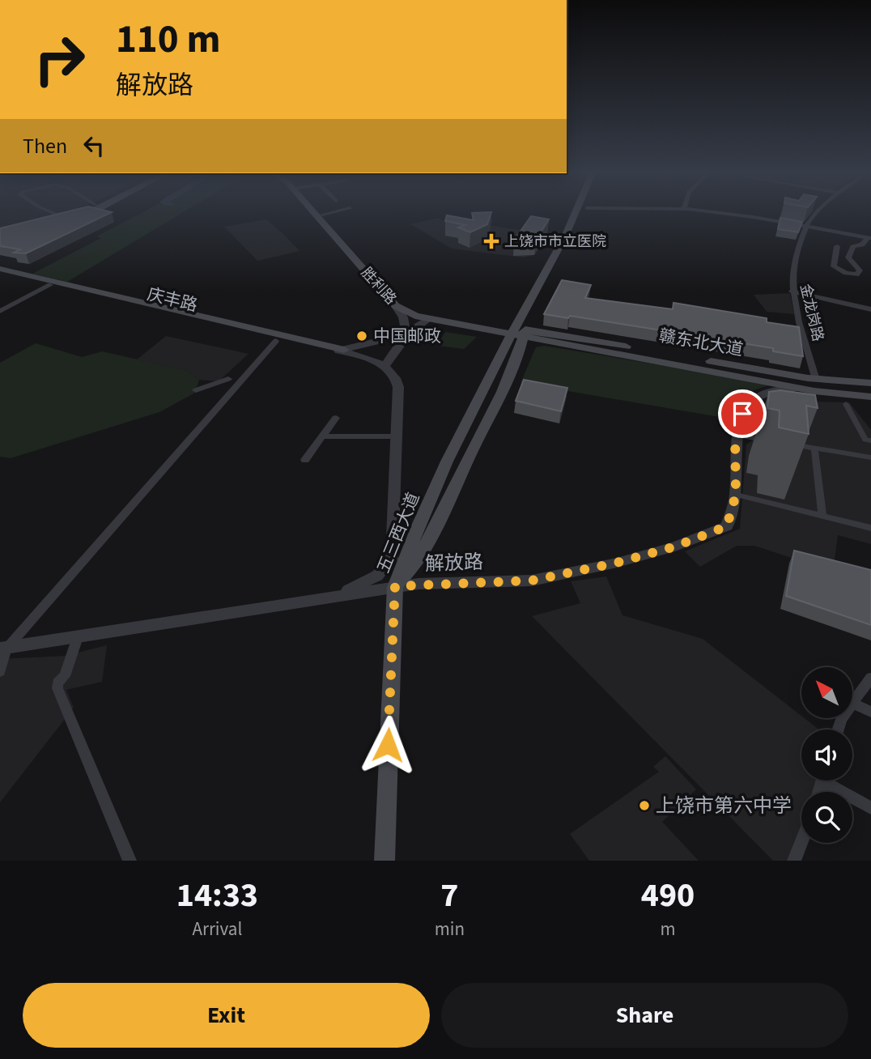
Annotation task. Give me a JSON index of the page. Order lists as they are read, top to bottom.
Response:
{
  "streets": {
    "main road": [
      "胜利路",
      "庆丰路",
      "赣东北大道",
      "五三西大道"
    ],
    "street": ["金龙岗路", "解放路"]
  },
  "crossings": [
    ["胜利路", "赣东北大道"],
    ["胜利路", "五三西大道"],
    ["金龙岗路", "赣东北大道"],
    ["赣东北大道", "五三西大道"],
    ["五三西大道", "解放路"]
  ],
  "places": {
    "health": ["上饶市市立医院"],
    "other": ["中国邮政", "上饶市第六中学"]
  },
  "north": "top left",
  "page": {
    "turn": ["110 m", "解放路"],
    "then": "Then",
    "eta": [
      "14:33",
      "Arrival",
      "7",
      "min",
      "490",
      "m"
    ],
    "buttons": ["Exit", "Share"]
  }
}
